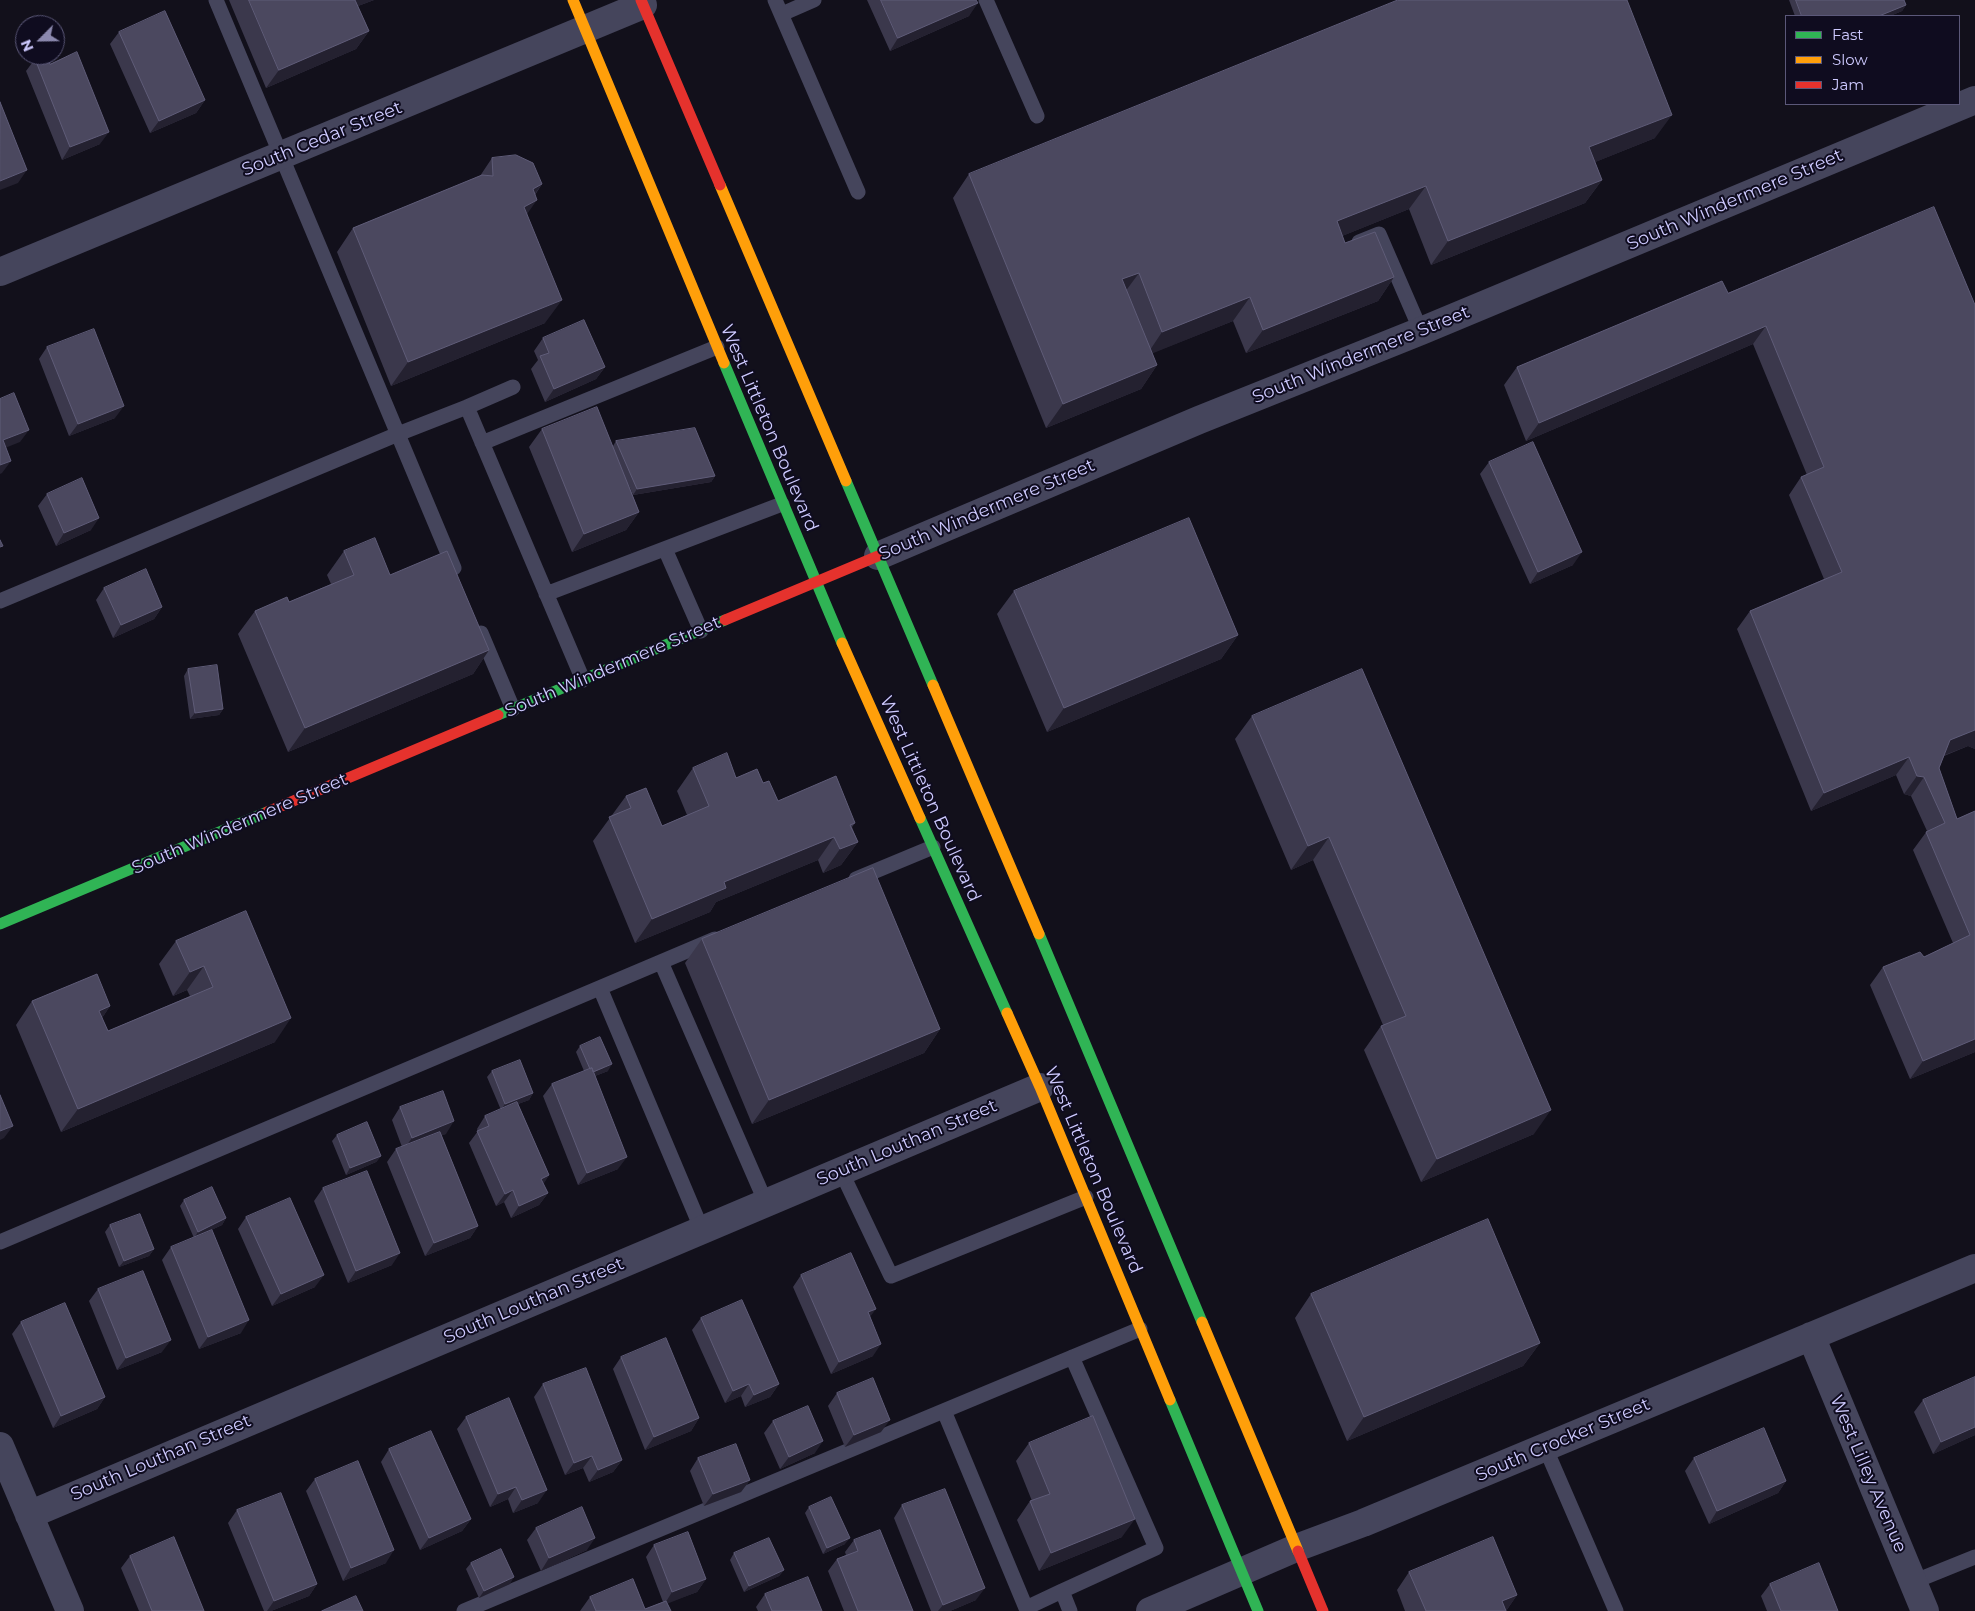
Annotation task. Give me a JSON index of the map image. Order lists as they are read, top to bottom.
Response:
{
  "streets": {
    "main road": ["South Windermere Street", "West Littleton Boulevard"],
    "street": [
      "South Cedar Street",
      "South Louthan Street",
      "South Crocker Street",
      "West Lilley Avenue"
    ]
  },
  "crossings": [
    ["South Cedar Street", "West Littleton Boulevard"],
    ["South Windermere Street", "West Littleton Boulevard"],
    ["West Littleton Boulevard", "South Louthan Street"],
    ["West Littleton Boulevard", "South Crocker Street"],
    ["South Crocker Street", "West Lilley Avenue"]
  ],
  "legend": ["Fast", "Slow", "Jam"],
  "north": "bottom left"
}
